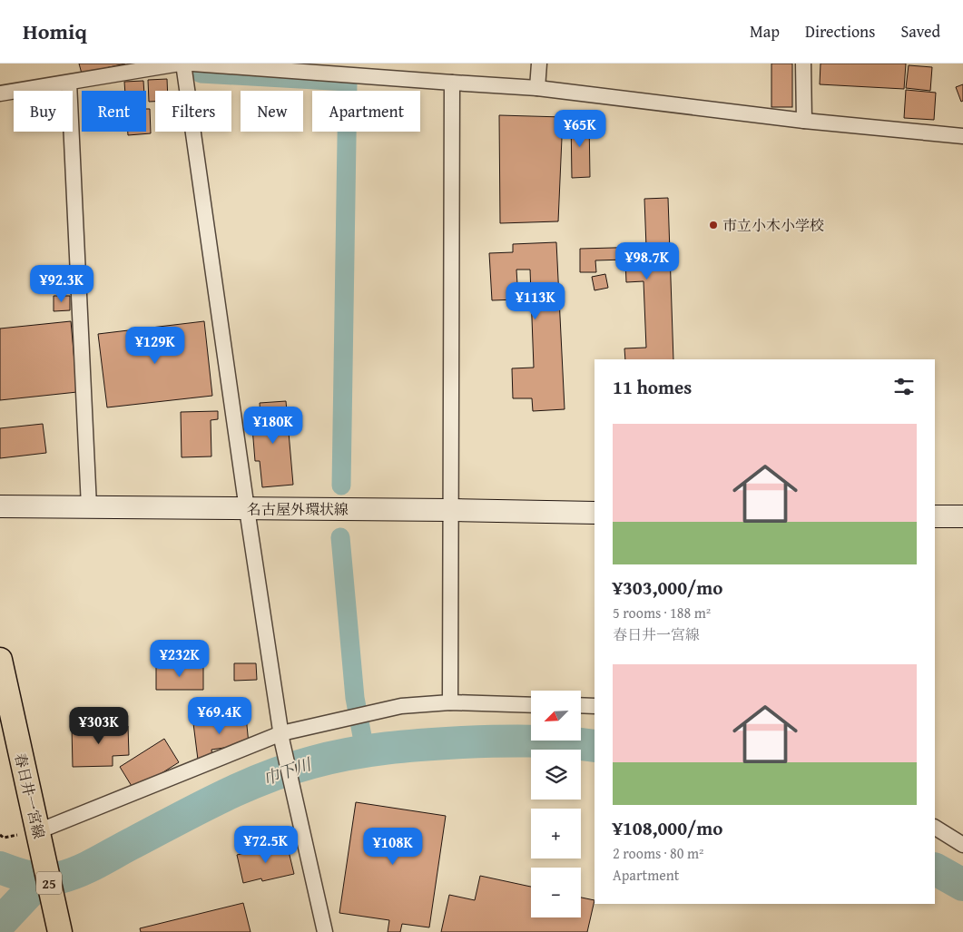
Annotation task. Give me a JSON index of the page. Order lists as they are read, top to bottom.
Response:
{
  "streets": {
    "main road": ["名古屋外環状線", "春日井一宮線", "25"]
  },
  "water": ["巾下川"],
  "places": ["市立小木小学校"],
  "north": "bottom left",
  "page": {
    "header": "Homiq",
    "nav": ["Map", "Directions", "Saved"],
    "chip": [
      "Buy",
      "Rent",
      "Filters",
      "New",
      "Apartment"
    ],
    "price": [
      "¥65K",
      "¥98.7K",
      "¥92.3K",
      "¥113K",
      "¥129K",
      "¥180K",
      "¥232K",
      "¥69.4K",
      "¥303K",
      "¥72.5K",
      "¥108K"
    ],
    "heading": "11 homes",
    "list": [
      {
        "name": "¥303,000/mo",
        "note": "5 rooms · 188 m² · 春日井一宮線"
      },
      {
        "name": "¥108,000/mo",
        "note": "2 rooms · 80 m² · Apartment"
      }
    ],
    "map_buttons": ["+", "−"]
  }
}
